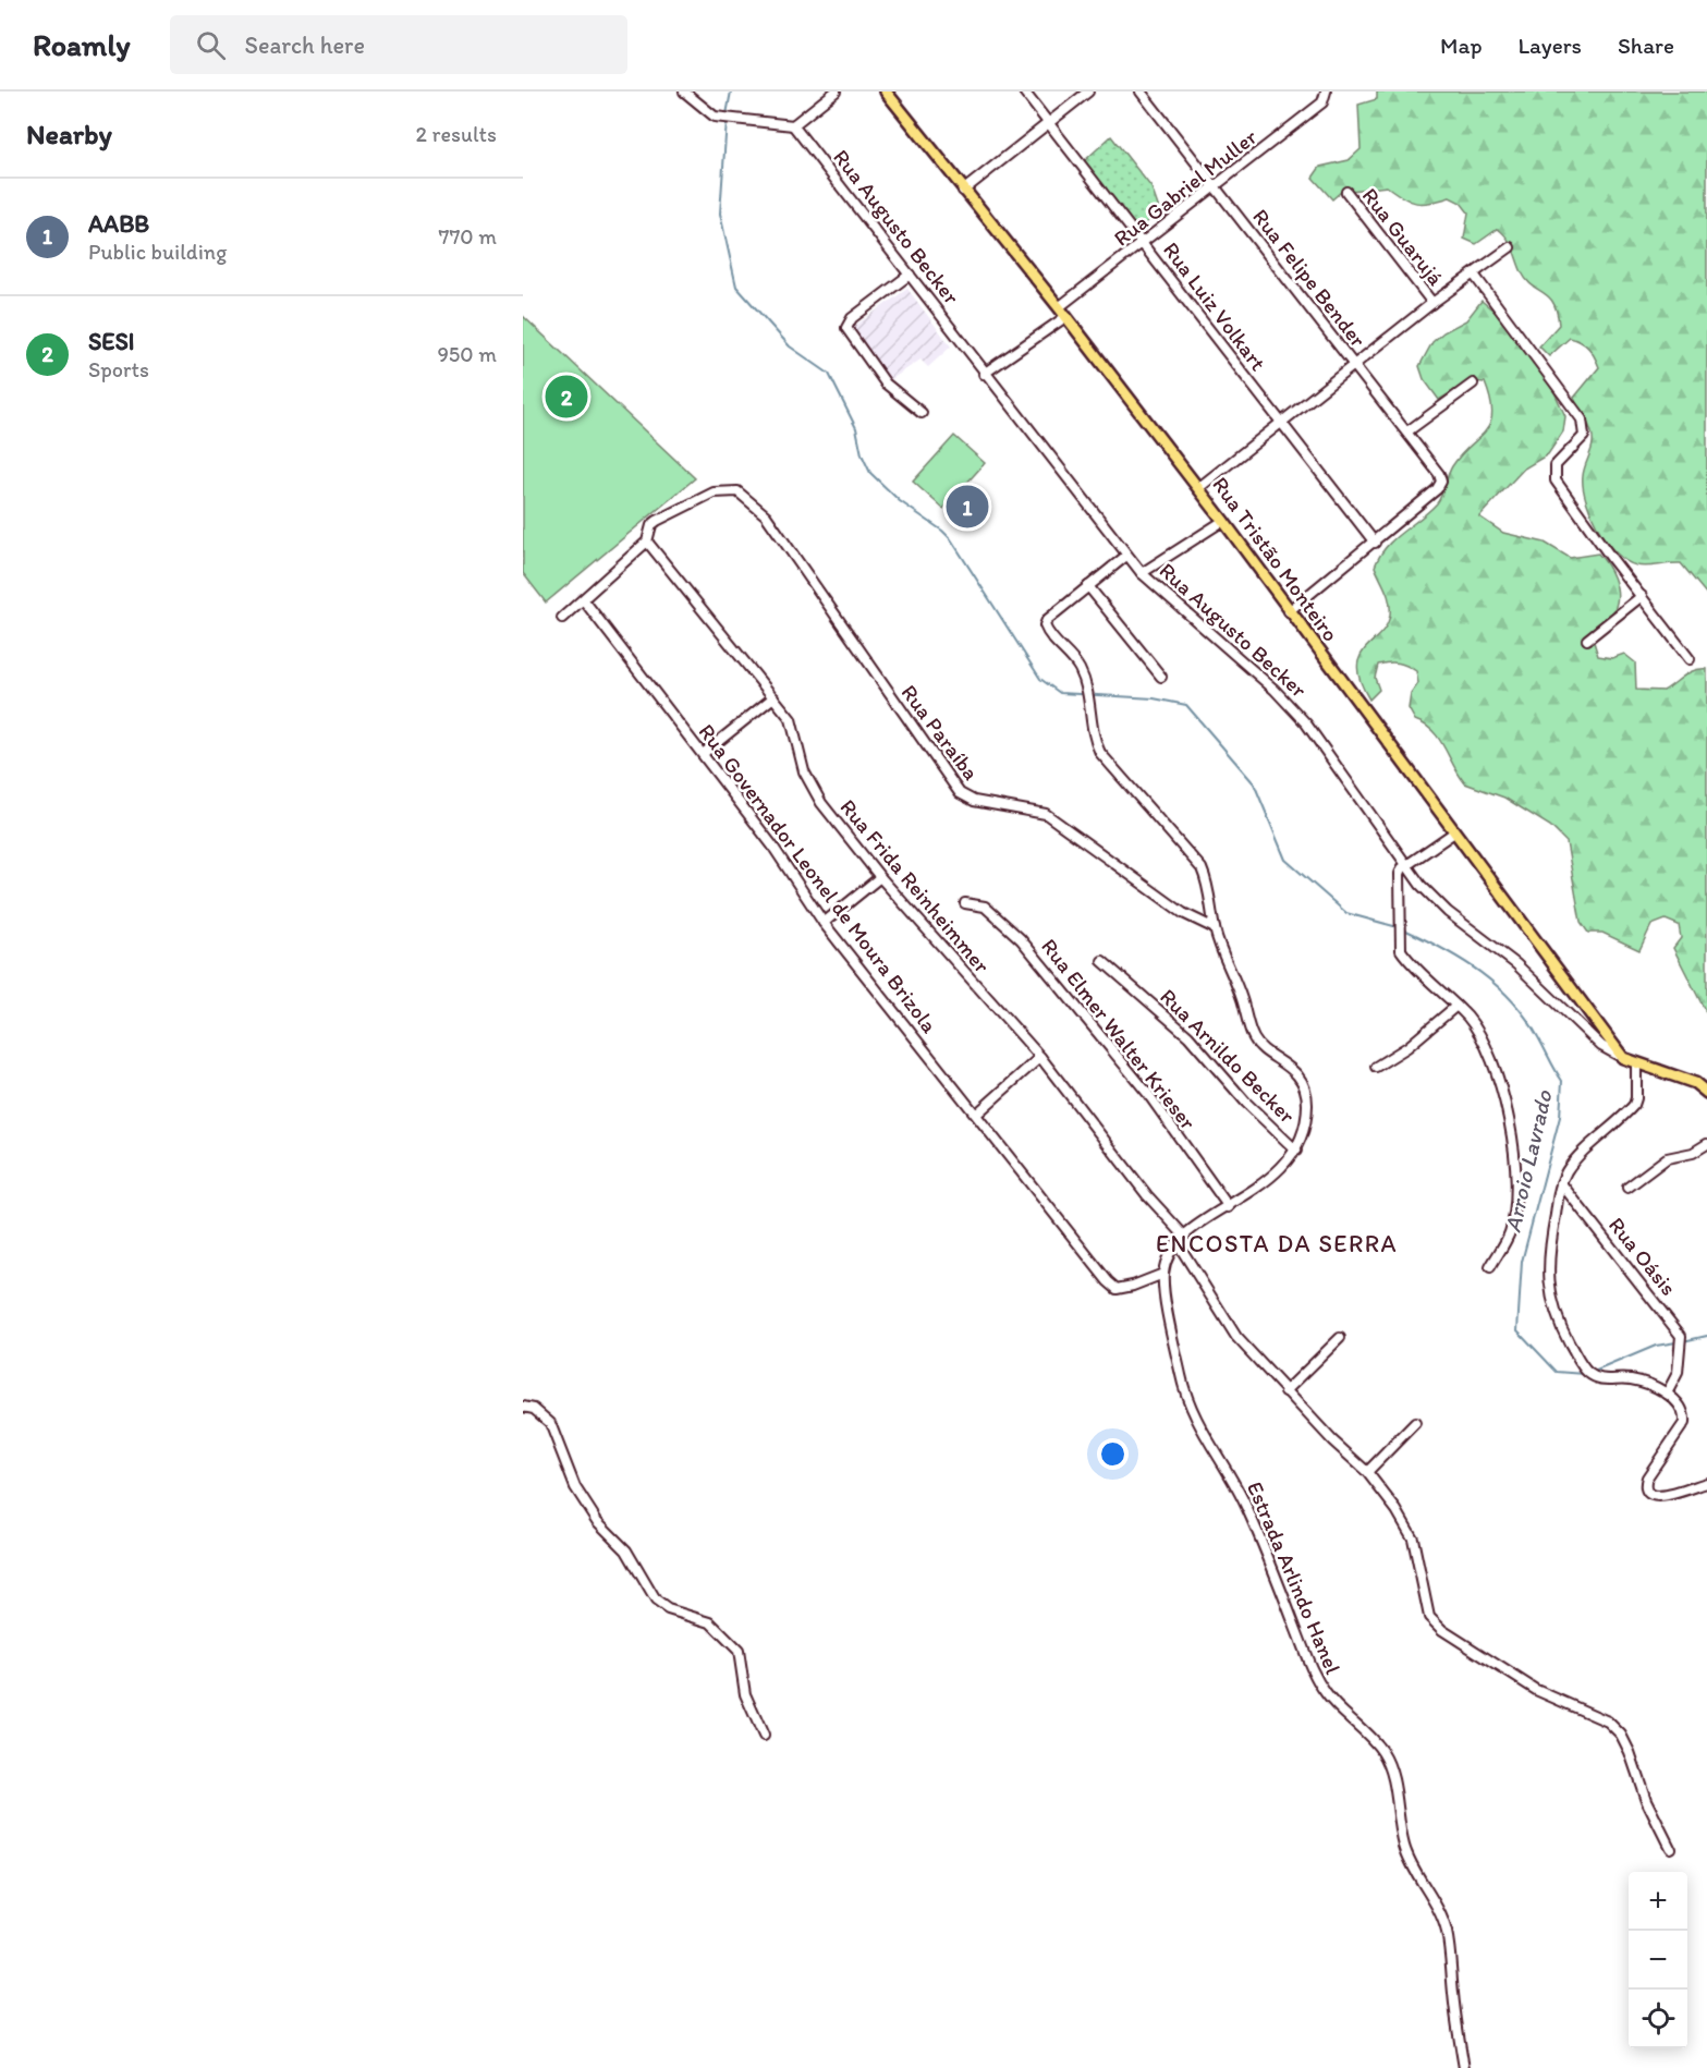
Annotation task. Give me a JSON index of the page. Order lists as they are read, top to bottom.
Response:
{
  "streets": {
    "main road": ["Rua Augusto Becker", "Rua Tristão Monteiro"],
    "street": [
      "Rua Gabriel Muller",
      "Rua Guarujá",
      "Rua Felipe Bender",
      "Rua Luiz Volkart",
      "Rua Paraíba",
      "Rua Governador Leonel de Moura Brizola",
      "Rua Frida Reinheimmer",
      "Rua Elmer Walter Krieser",
      "Rua Arnildo Becker",
      "Rua Oásis",
      "Estrada Arlindo Hanel"
    ]
  },
  "crossings": [
    ["Rua Gabriel Muller", "Rua Augusto Becker"],
    ["Rua Gabriel Muller", "Rua Felipe Bender"],
    ["Rua Gabriel Muller", "Rua Luiz Volkart"],
    ["Rua Gabriel Muller", "Rua Tristão Monteiro"],
    ["Rua Augusto Becker", "Rua Tristão Monteiro"],
    ["Rua Felipe Bender", "Rua Luiz Volkart"],
    ["Rua Paraíba", "Rua Frida Reinheimmer"],
    ["Rua Governador Leonel de Moura Brizola", "Estrada Arlindo Hanel"]
  ],
  "districts": ["ENCOSTA DA SERRA"],
  "water": ["Arroio Lavrado"],
  "page": {
    "header": "Roamly",
    "search": "Search here",
    "nav": ["Map", "Layers", "Share"],
    "heading": ["Nearby", "2 results"],
    "list": [
      {
        "mark": "1",
        "name": "AABB",
        "note": "Public building",
        "value": "770 m"
      },
      {
        "mark": "2",
        "name": "SESI",
        "note": "Sports",
        "value": "950 m"
      }
    ],
    "pins": ["2", "1"],
    "map_buttons": ["+", "−"]
  }
}
